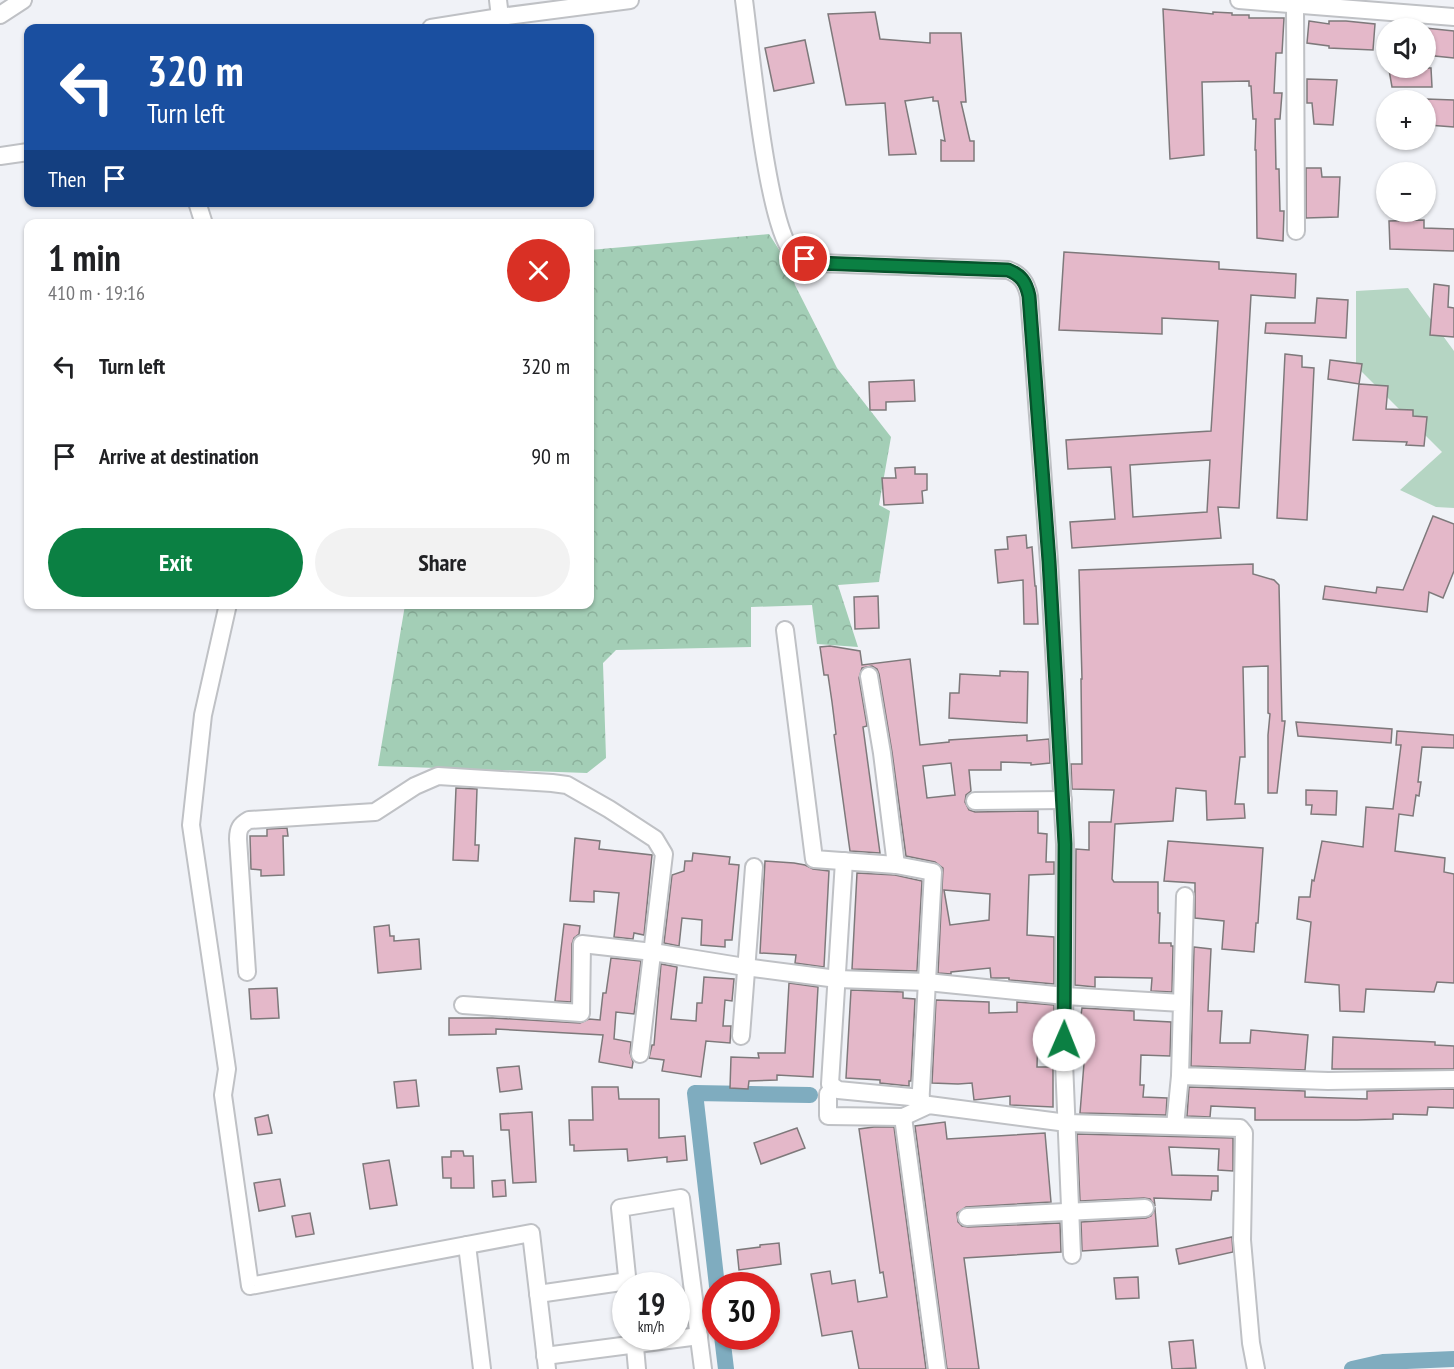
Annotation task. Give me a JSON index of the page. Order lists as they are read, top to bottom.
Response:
{
  "page": {
    "map_buttons": ["+", "−"],
    "turn": ["320 m", "Turn left"],
    "then": "Then",
    "heading": ["1 min", "410 m · 19:16"],
    "list": [
      {
        "name": "Turn left",
        "value": "320 m"
      },
      {
        "name": "Arrive at destination",
        "value": "90 m"
      }
    ],
    "buttons": ["Exit", "Share"],
    "speed": "19 km/h",
    "limit": "30"
  }
}
